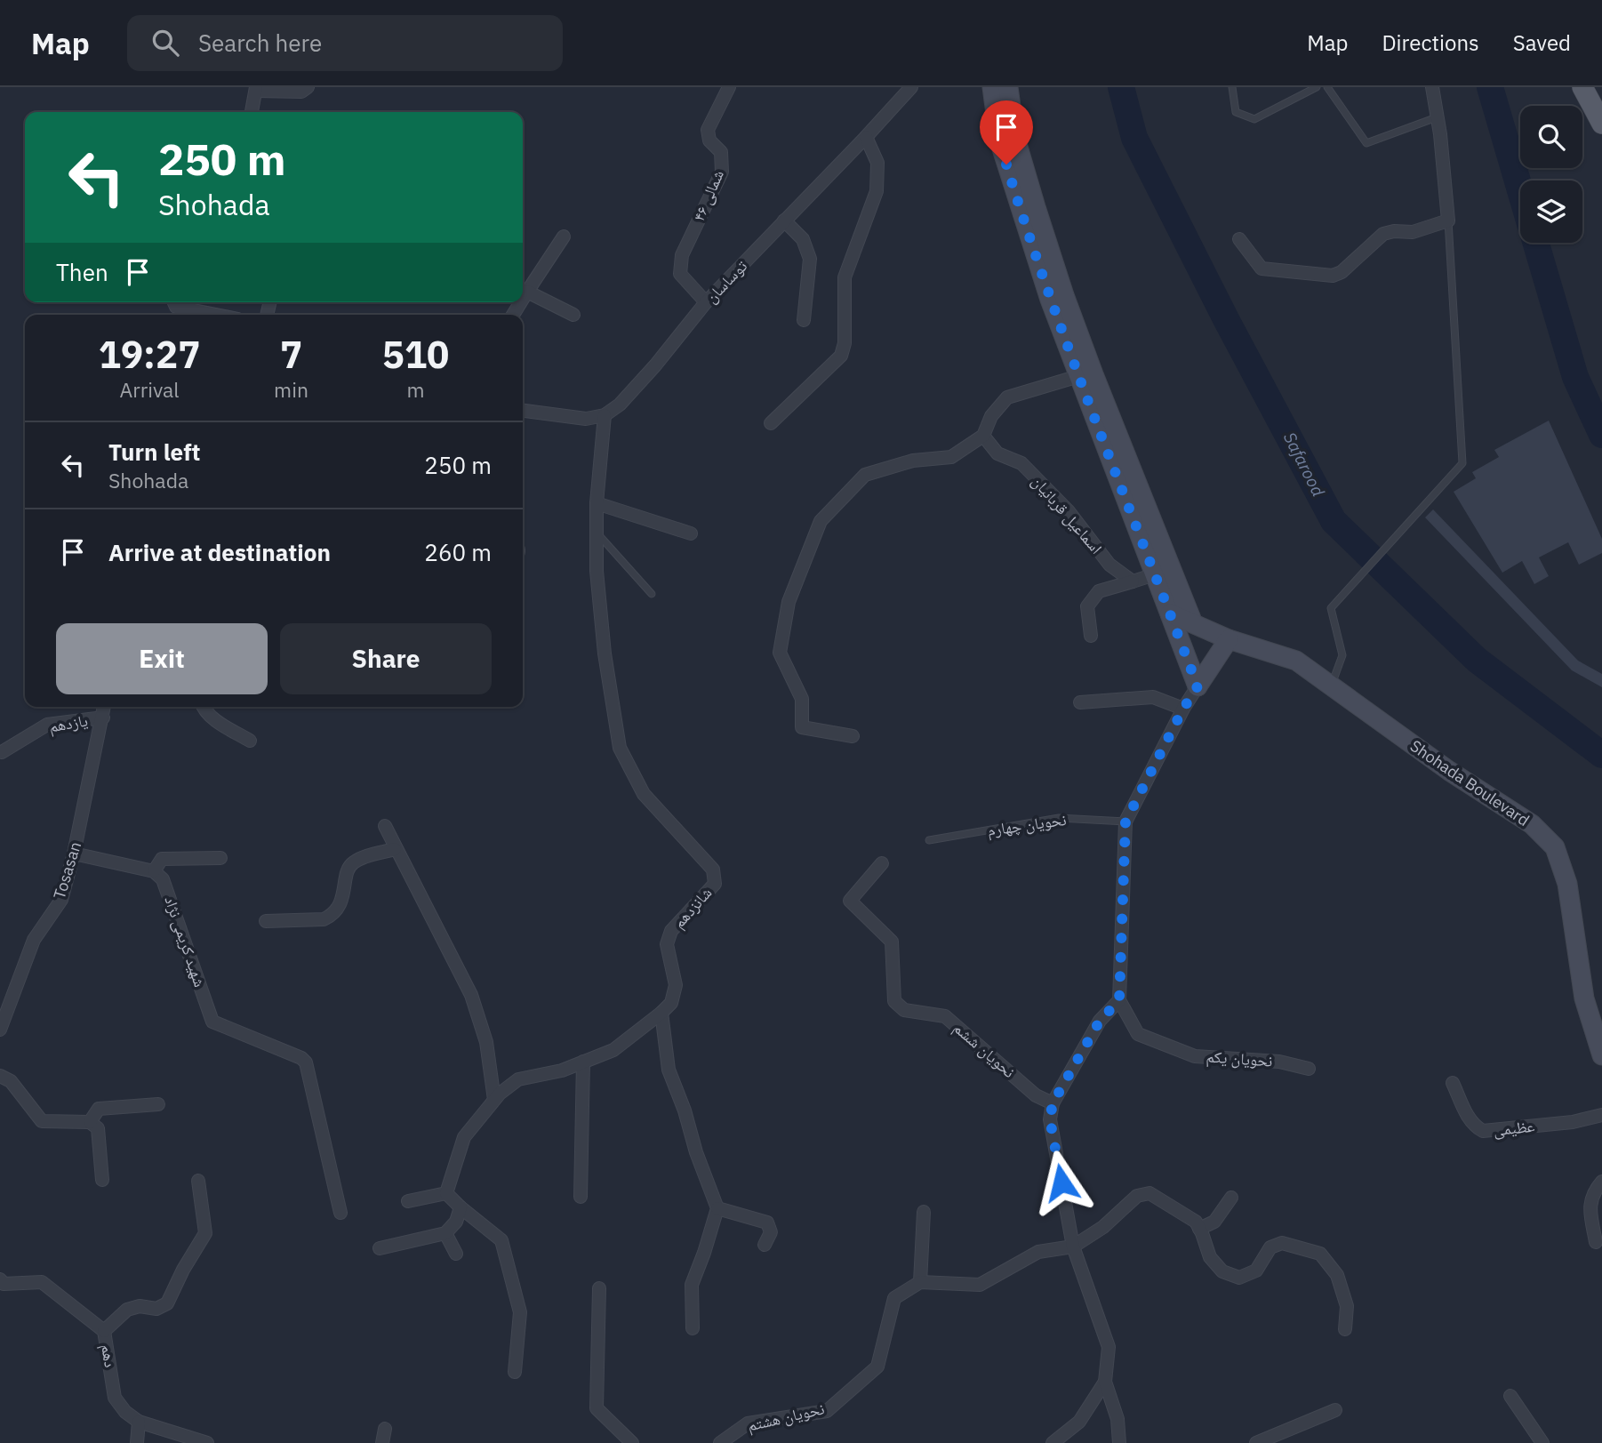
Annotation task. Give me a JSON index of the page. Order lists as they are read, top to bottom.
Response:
{
  "streets": {
    "main road": ["Shohada Boulevard"],
    "street": [
      "شمالی ۴۶",
      "توساسان",
      "اسماعیل قربانیان",
      "یازدهم",
      "Tosasan",
      "شانزدهم",
      "شهید کریمی نژاد",
      "نحویان ششم",
      "نحویان یکم",
      "عظیمی",
      "دهم",
      "نحویان هشتم"
    ],
    "lane": ["نحویان چهارم"]
  },
  "crossings": [
    ["شمالی ۴۶", "توساسان"],
    ["توساسان", "شانزدهم"],
    ["یازدهم", "Tosasan"]
  ],
  "water": ["Safarood"],
  "page": {
    "header": "Map",
    "search": "Search here",
    "nav": ["Map", "Directions", "Saved"],
    "turn": ["250 m", "Shohada"],
    "then": "Then",
    "eta": [
      "19:27",
      "Arrival",
      "7",
      "min",
      "510",
      "m"
    ],
    "list": [
      {
        "name": "Turn left",
        "note": "Shohada",
        "value": "250 m"
      },
      {
        "name": "Arrive at destination",
        "value": "260 m"
      }
    ],
    "buttons": ["Exit", "Share"]
  }
}
